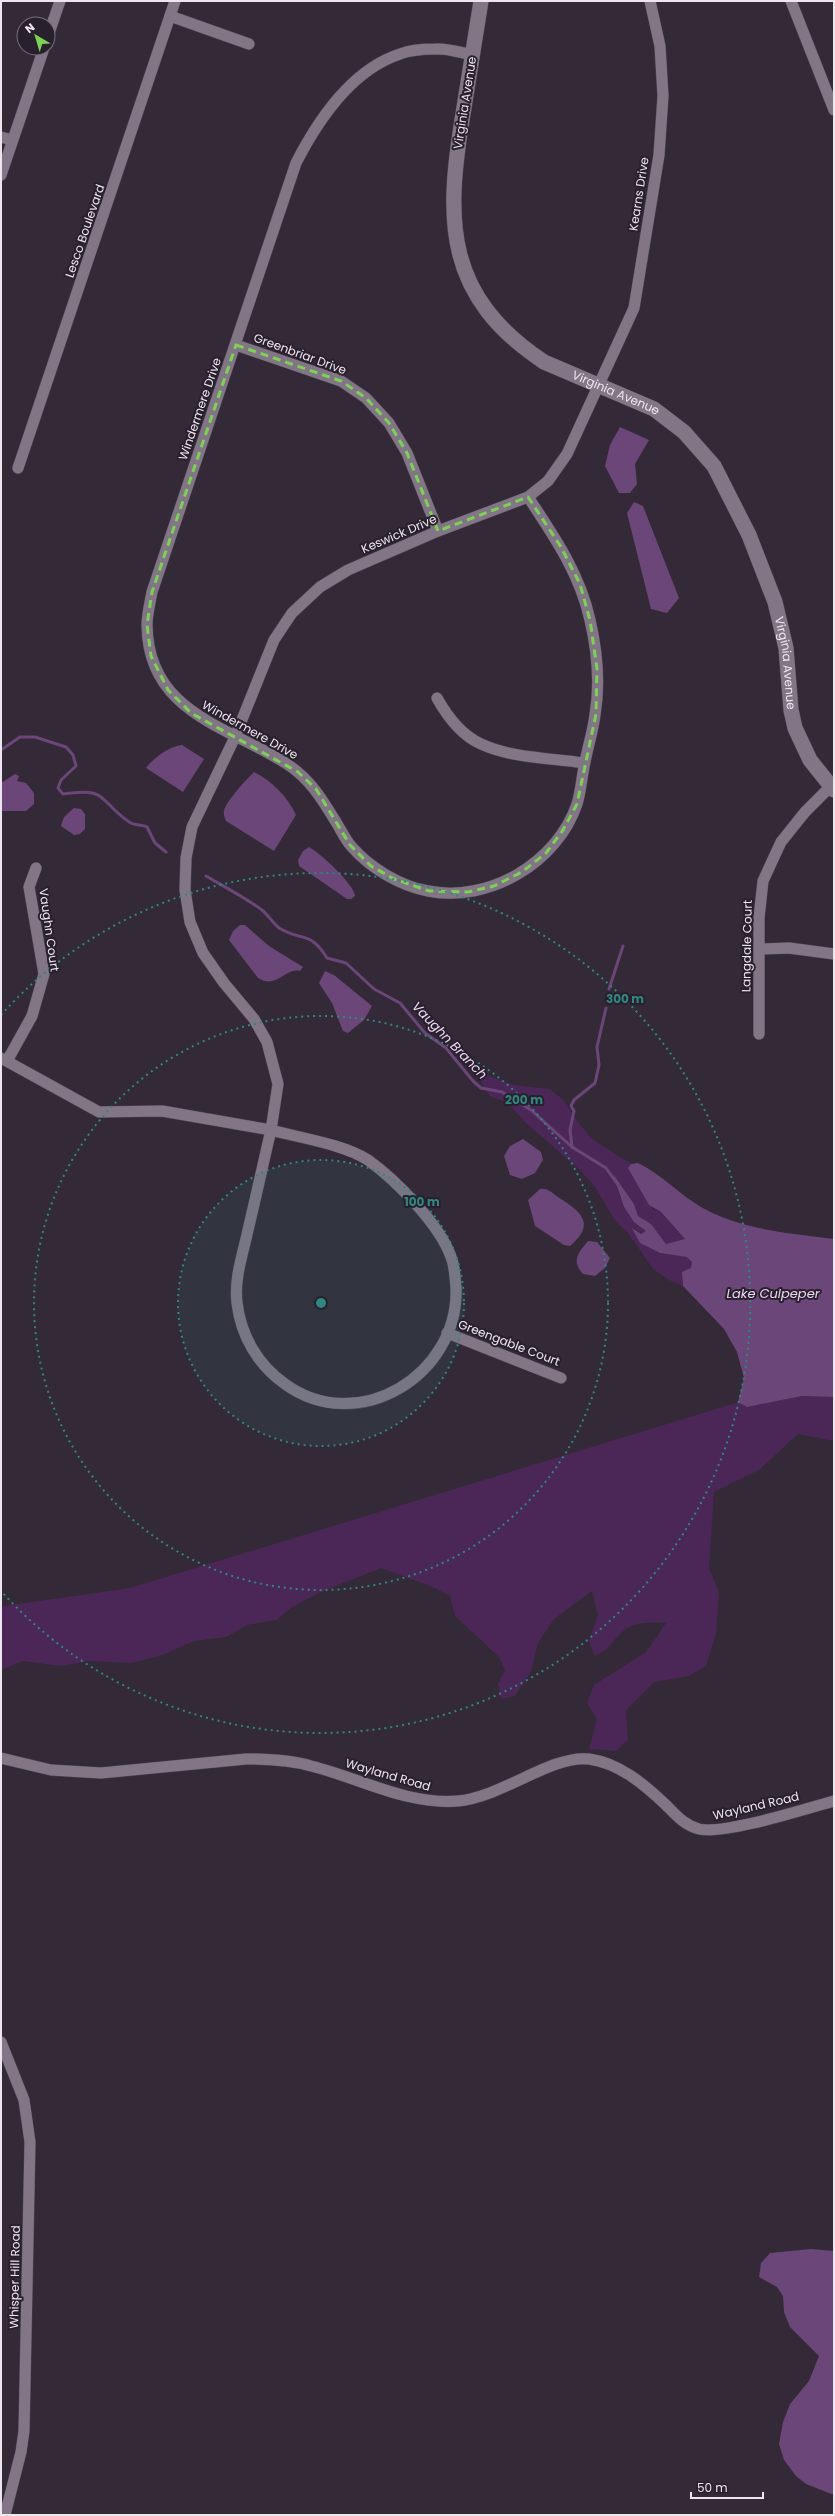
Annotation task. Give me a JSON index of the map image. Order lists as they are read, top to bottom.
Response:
{
  "streets": {
    "street": [
      "Virginia Avenue",
      "Kearns Drive",
      "Lesco Boulevard",
      "Greenbriar Drive",
      "Windermere Drive",
      "Keswick Drive",
      "Vaughn Court",
      "Langdale Court",
      "Greengable Court",
      "Wayland Road",
      "Whisper Hill Road"
    ]
  },
  "crossings": [
    ["Virginia Avenue", "Kearns Drive"],
    ["Virginia Avenue", "Windermere Drive"],
    ["Virginia Avenue", "Keswick Drive"],
    ["Virginia Avenue", "Langdale Court"],
    ["Kearns Drive", "Keswick Drive"],
    ["Greenbriar Drive", "Windermere Drive"],
    ["Greenbriar Drive", "Keswick Drive"],
    ["Windermere Drive", "Keswick Drive"],
    ["Keswick Drive", "Vaughn Court"],
    ["Keswick Drive", "Greengable Court"]
  ],
  "water": ["Vaughn Branch", "Lake Culpeper"],
  "scale_bar": "50 m",
  "north": "top left",
  "rings": ["300 m", "200 m", "100 m"]
}
